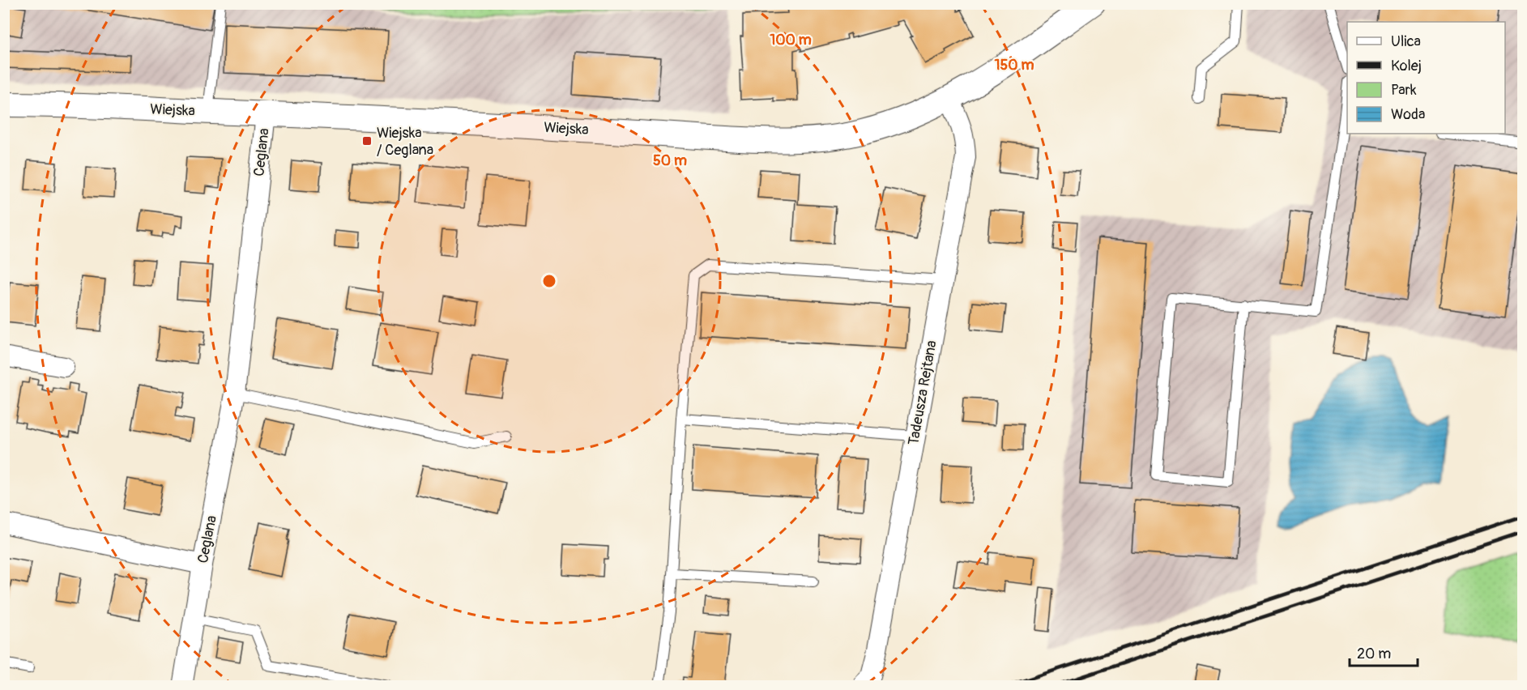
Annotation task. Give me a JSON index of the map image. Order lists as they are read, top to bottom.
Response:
{
  "streets": {
    "street": ["Wiejska", "Ceglana", "Tadeusza Rejtana"]
  },
  "crossings": [
    ["Wiejska", "Ceglana"],
    ["Wiejska", "Tadeusza Rejtana"]
  ],
  "places": {
    "transit": ["Wiejska / Ceglana"]
  },
  "legend": [
    "Ulica",
    "Kolej",
    "Park",
    "Woda"
  ],
  "scale_bar": "20 m",
  "rings": ["100 m", "150 m", "50 m"]
}
